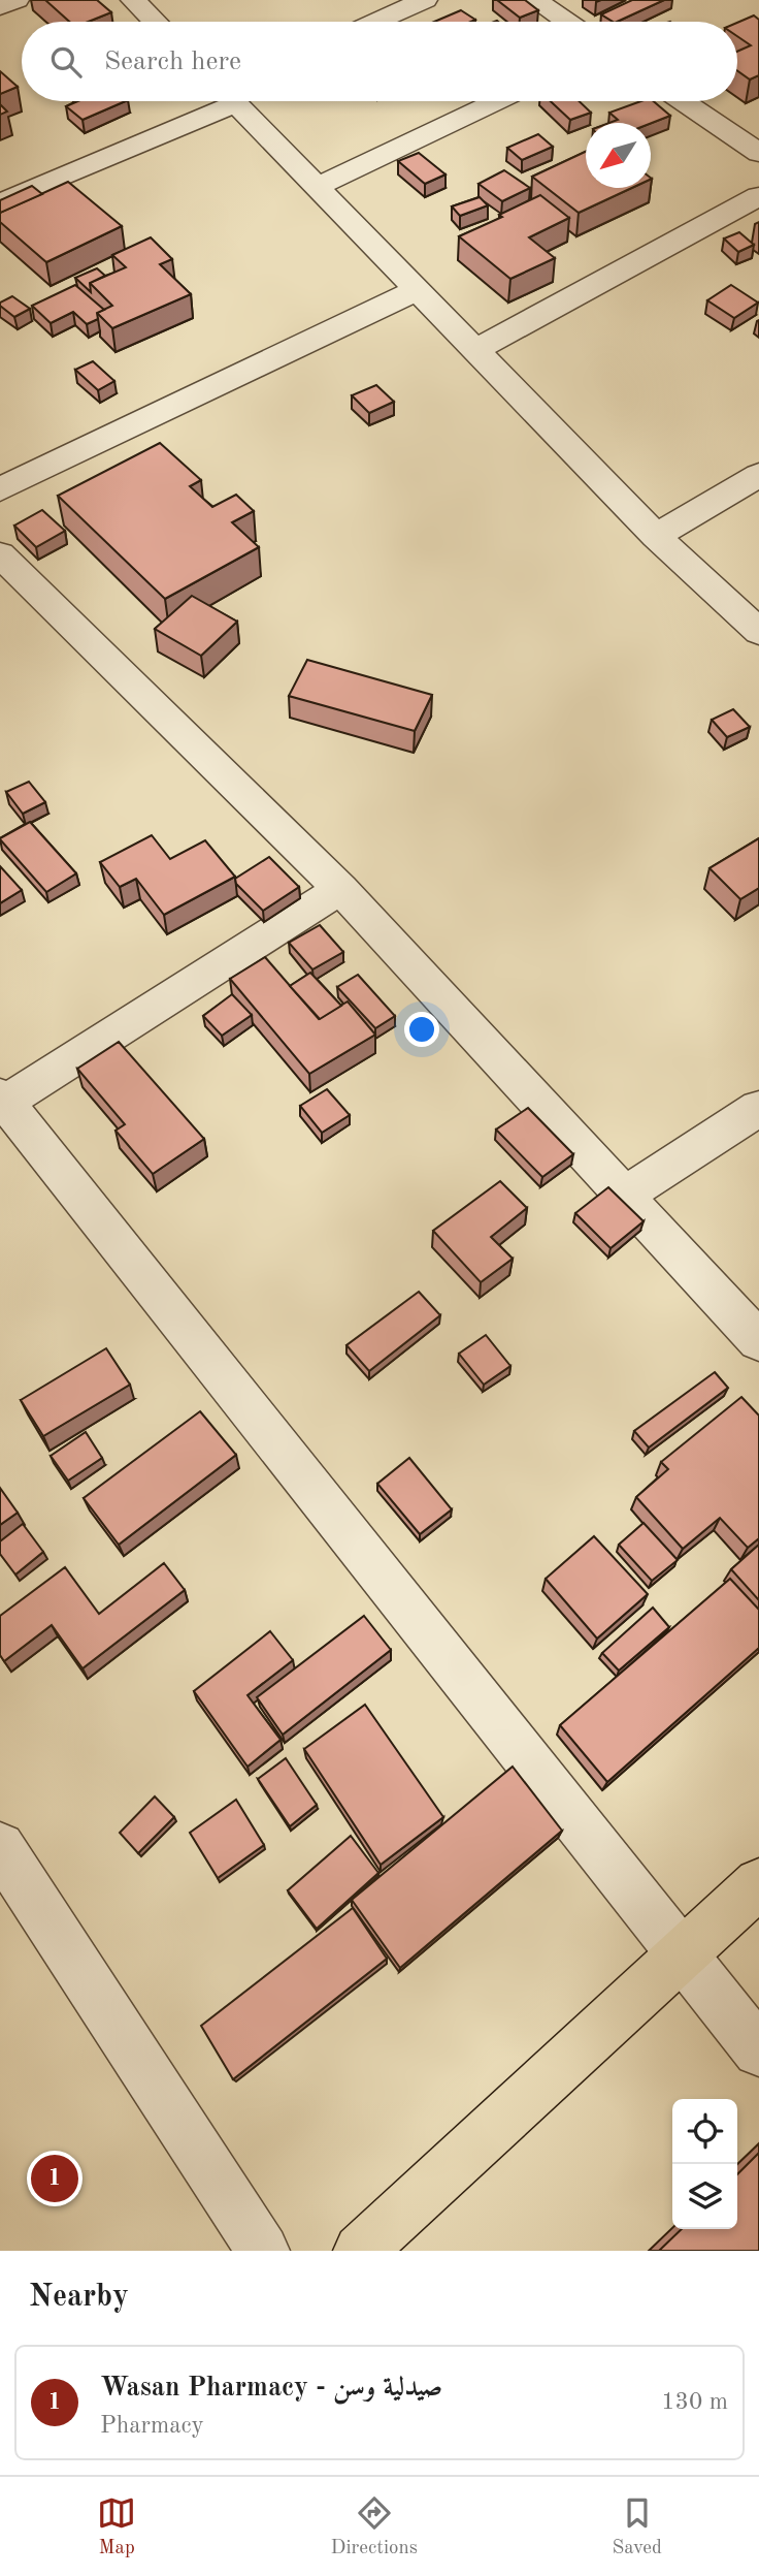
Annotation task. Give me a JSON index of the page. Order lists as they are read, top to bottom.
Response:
{
  "north": "bottom left",
  "page": {
    "search": "Search here",
    "pins": "1",
    "heading": "Nearby",
    "list": [
      {
        "mark": "1",
        "name": "Wasan Pharmacy - صيدلية وسن",
        "note": "Pharmacy",
        "value": "130 m"
      }
    ],
    "nav": ["Map", "Directions", "Saved"]
  }
}
